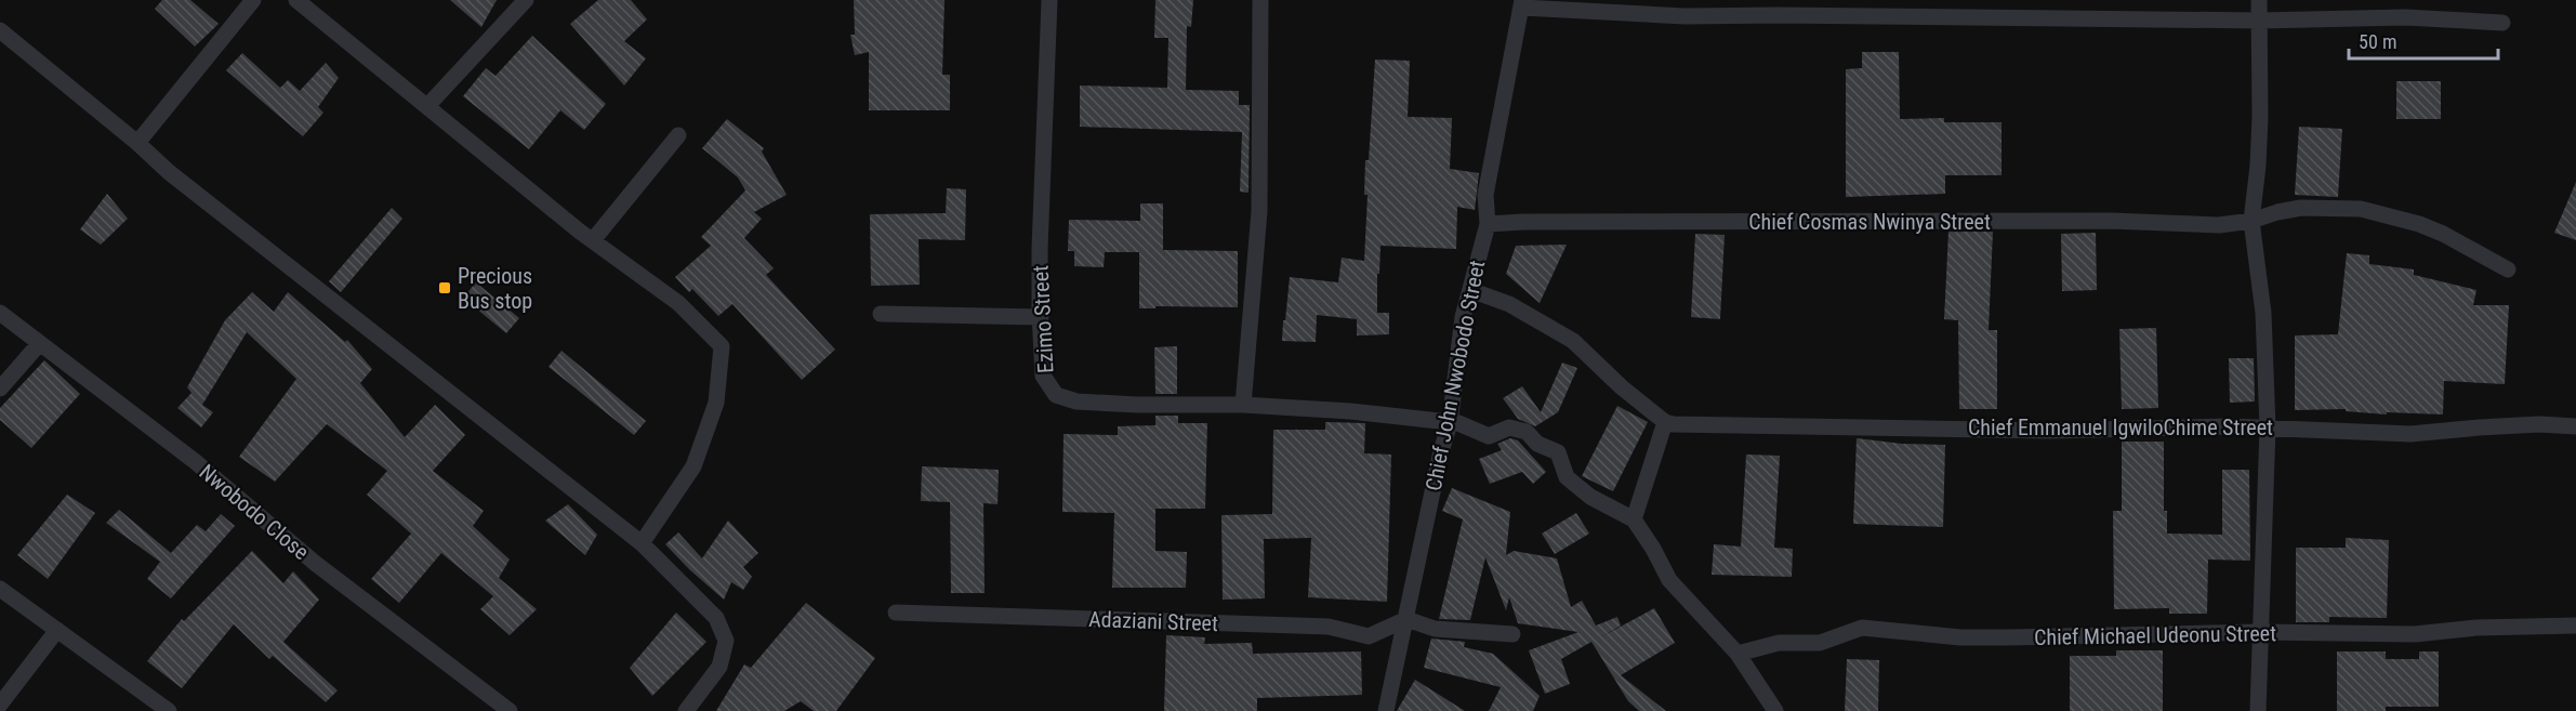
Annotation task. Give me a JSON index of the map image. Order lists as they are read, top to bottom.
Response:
{
  "streets": {
    "street": [
      "Chief Cosmas Nwinya Street",
      "Ezimo Street",
      "Chief John Nwobodo Street",
      "Chief Emmanuel IgwiloChime Street",
      "Nwobodo Close",
      "Adaziani Street",
      "Chief Michael Udeonu Street"
    ]
  },
  "crossings": [
    ["Chief Cosmas Nwinya Street", "Chief John Nwobodo Street"],
    ["Ezimo Street", "Chief John Nwobodo Street"],
    ["Chief John Nwobodo Street", "Adaziani Street"]
  ],
  "places": {
    "transit": ["Precious Bus stop"]
  },
  "scale_bar": "50 m"
}
